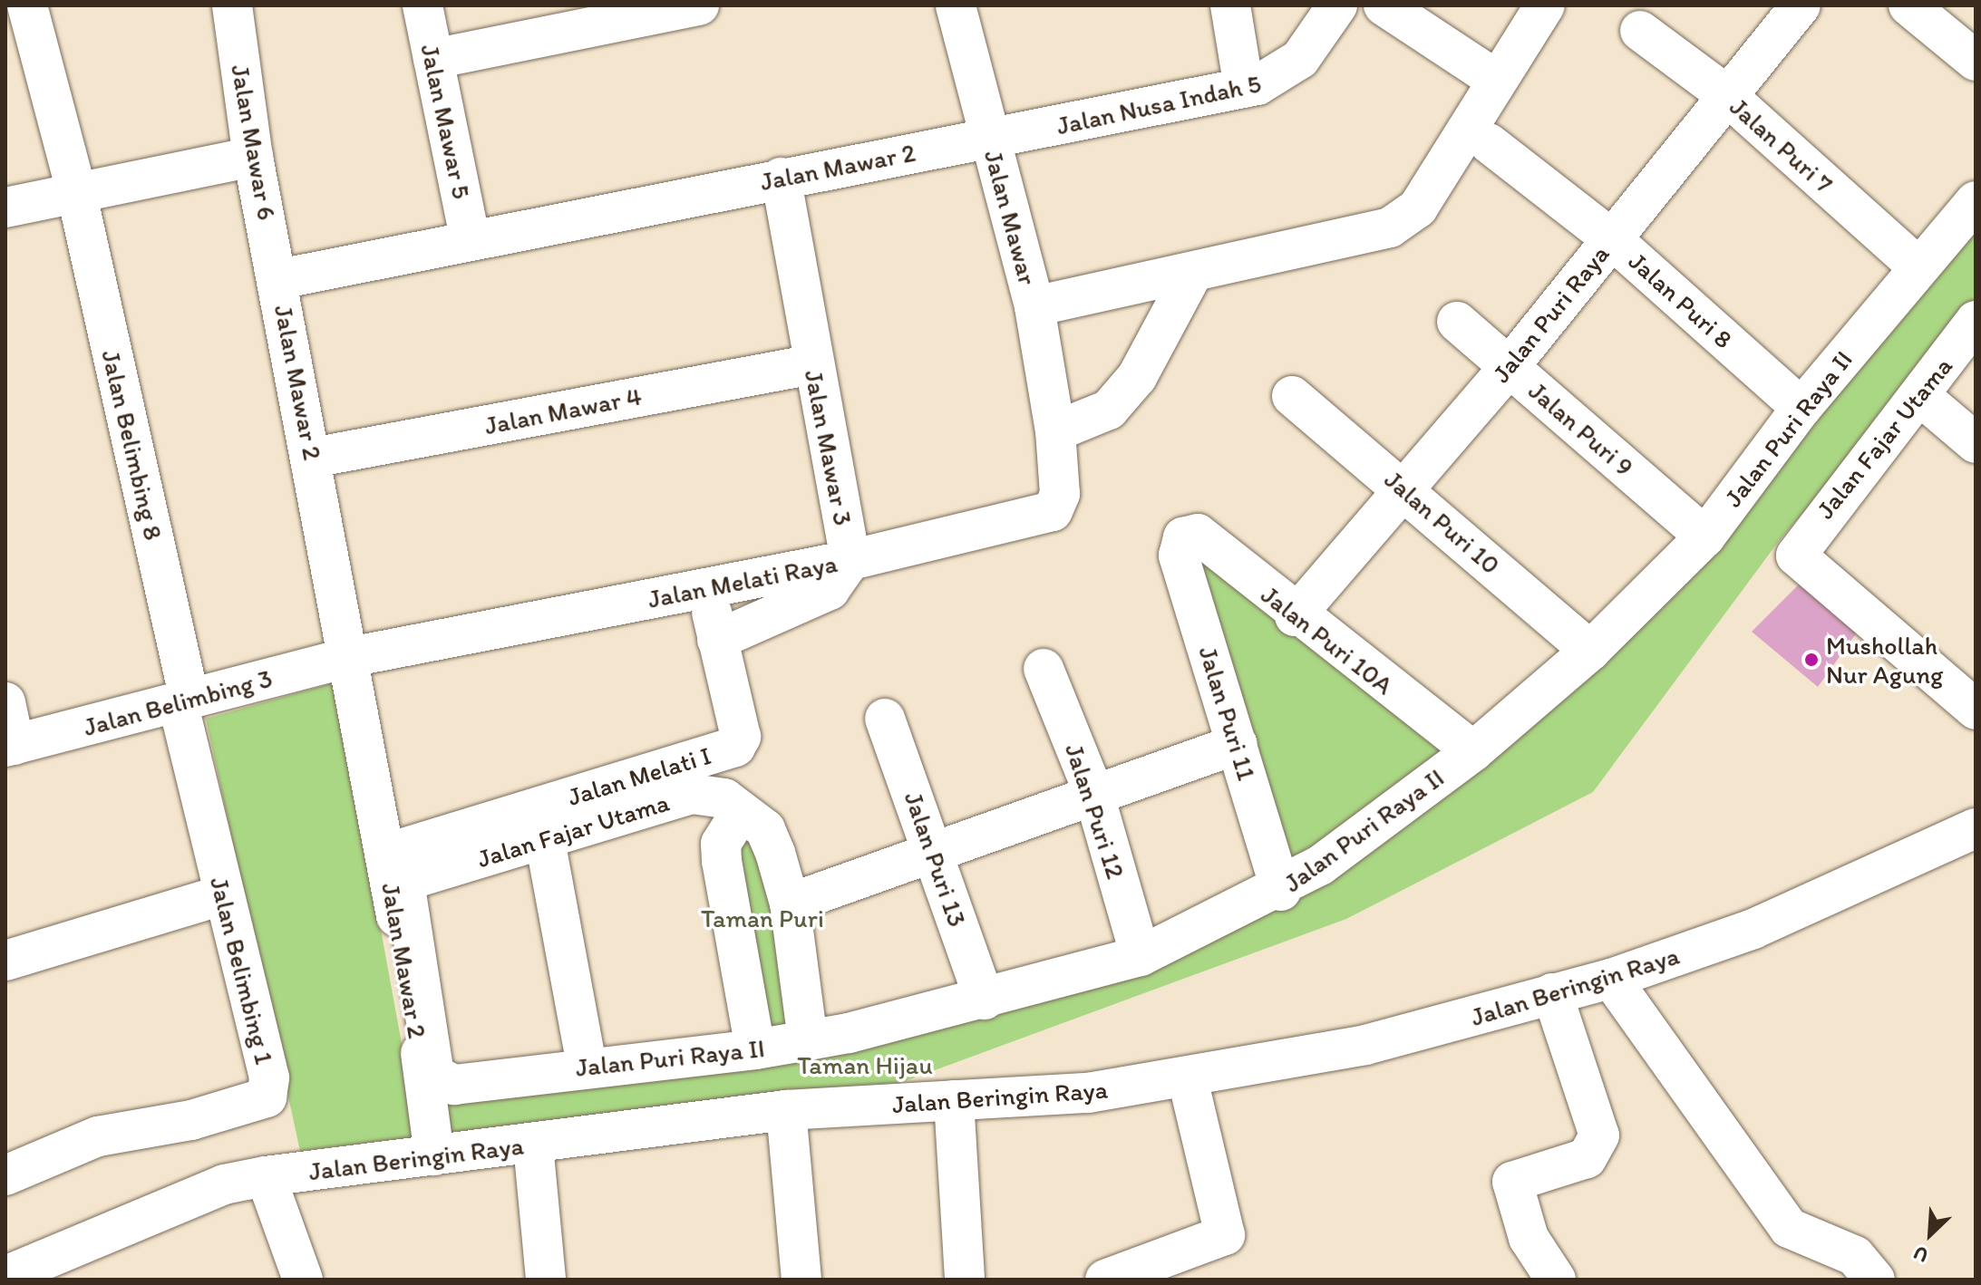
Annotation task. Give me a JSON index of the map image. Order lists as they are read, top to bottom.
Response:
{
  "streets": {
    "street": [
      "Jalan Nusa Indah 5",
      "Jalan Mawar 5",
      "Jalan Mawar 6",
      "Jalan Puri 7",
      "Jalan Mawar 2",
      "Jalan Mawar",
      "Jalan Puri 8",
      "Jalan Puri Raya",
      "Jalan Mawar 4",
      "Jalan Puri 9",
      "Jalan Puri Raya II",
      "Jalan Fajar Utama",
      "Jalan Belimbing 8",
      "Jalan Mawar 3",
      "Jalan Puri 10",
      "Jalan Melati Raya",
      "Jalan Puri 10A",
      "Jalan Belimbing 3",
      "Jalan Puri 11",
      "Jalan Melati I",
      "Jalan Puri 12",
      "Jalan Puri 13",
      "Jalan Belimbing 1",
      "Jalan Beringin Raya"
    ]
  },
  "crossings": [
    ["Jalan Nusa Indah 5", "Jalan Mawar 2"],
    ["Jalan Nusa Indah 5", "Jalan Mawar"],
    ["Jalan Mawar 5", "Jalan Mawar 2"],
    ["Jalan Mawar 6", "Jalan Mawar 2"],
    ["Jalan Puri 7", "Jalan Puri Raya"],
    ["Jalan Puri 7", "Jalan Puri Raya II"],
    ["Jalan Mawar 2", "Jalan Mawar"],
    ["Jalan Mawar 2", "Jalan Mawar 4"],
    ["Jalan Mawar 2", "Jalan Mawar 3"],
    ["Jalan Mawar 2", "Jalan Melati Raya"],
    ["Jalan Mawar 2", "Jalan Belimbing 3"],
    ["Jalan Mawar 2", "Jalan Melati I"],
    ["Jalan Mawar 2", "Jalan Beringin Raya"],
    ["Jalan Mawar", "Jalan Melati Raya"],
    ["Jalan Puri 8", "Jalan Puri Raya"],
    ["Jalan Puri 8", "Jalan Puri Raya II"],
    ["Jalan Puri Raya", "Jalan Puri 9"],
    ["Jalan Puri Raya", "Jalan Puri 10"],
    ["Jalan Puri Raya", "Jalan Puri 10A"],
    ["Jalan Mawar 4", "Jalan Mawar 3"],
    ["Jalan Puri 9", "Jalan Puri Raya II"],
    ["Jalan Puri Raya II", "Jalan Fajar Utama"],
    ["Jalan Puri Raya II", "Jalan Puri 10"],
    ["Jalan Puri Raya II", "Jalan Puri 10A"],
    ["Jalan Puri Raya II", "Jalan Puri 11"],
    ["Jalan Puri Raya II", "Jalan Puri 12"],
    ["Jalan Puri Raya II", "Jalan Puri 13"],
    ["Jalan Belimbing 8", "Jalan Belimbing 3"],
    ["Jalan Belimbing 8", "Jalan Belimbing 1"],
    ["Jalan Mawar 3", "Jalan Melati Raya"],
    ["Jalan Mawar 3", "Jalan Melati I"],
    ["Jalan Melati Raya", "Jalan Belimbing 3"],
    ["Jalan Melati Raya", "Jalan Melati I"],
    ["Jalan Puri 10A", "Jalan Puri 11"],
    ["Jalan Belimbing 3", "Jalan Belimbing 1"]
  ],
  "parks": ["Taman Puri", "Taman Hijau"],
  "places": ["Mushollah Nur Agung"],
  "north": "bottom left"
}
